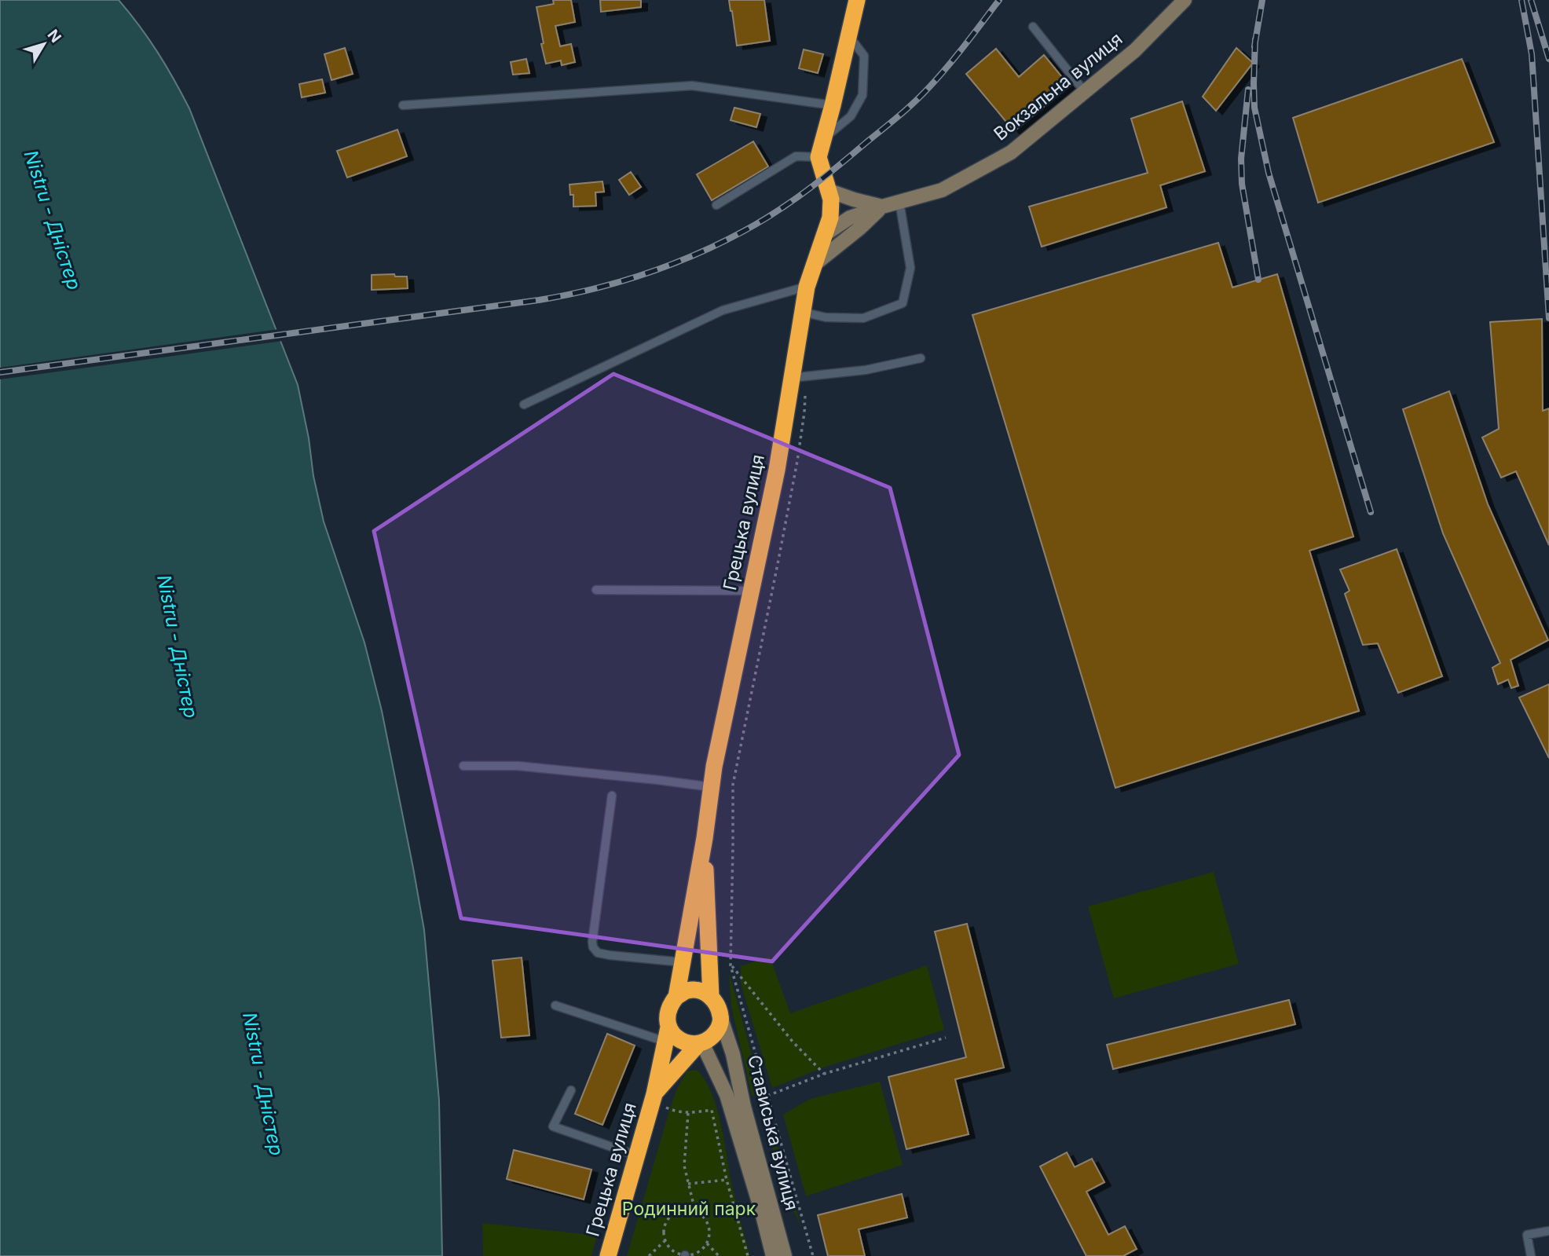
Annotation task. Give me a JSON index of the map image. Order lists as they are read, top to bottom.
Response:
{
  "streets": {
    "highway": ["Грецька вулиця"],
    "main road": ["Вокзальна вулиця", "Стависька вулиця"]
  },
  "crossings": [
    ["Вокзальна вулиця", "Грецька вулиця"],
    ["Грецька вулиця", "Стависька вулиця"]
  ],
  "water": ["Nistru - Дністер"],
  "parks": ["Родинний парк"],
  "north": "top right"
}
